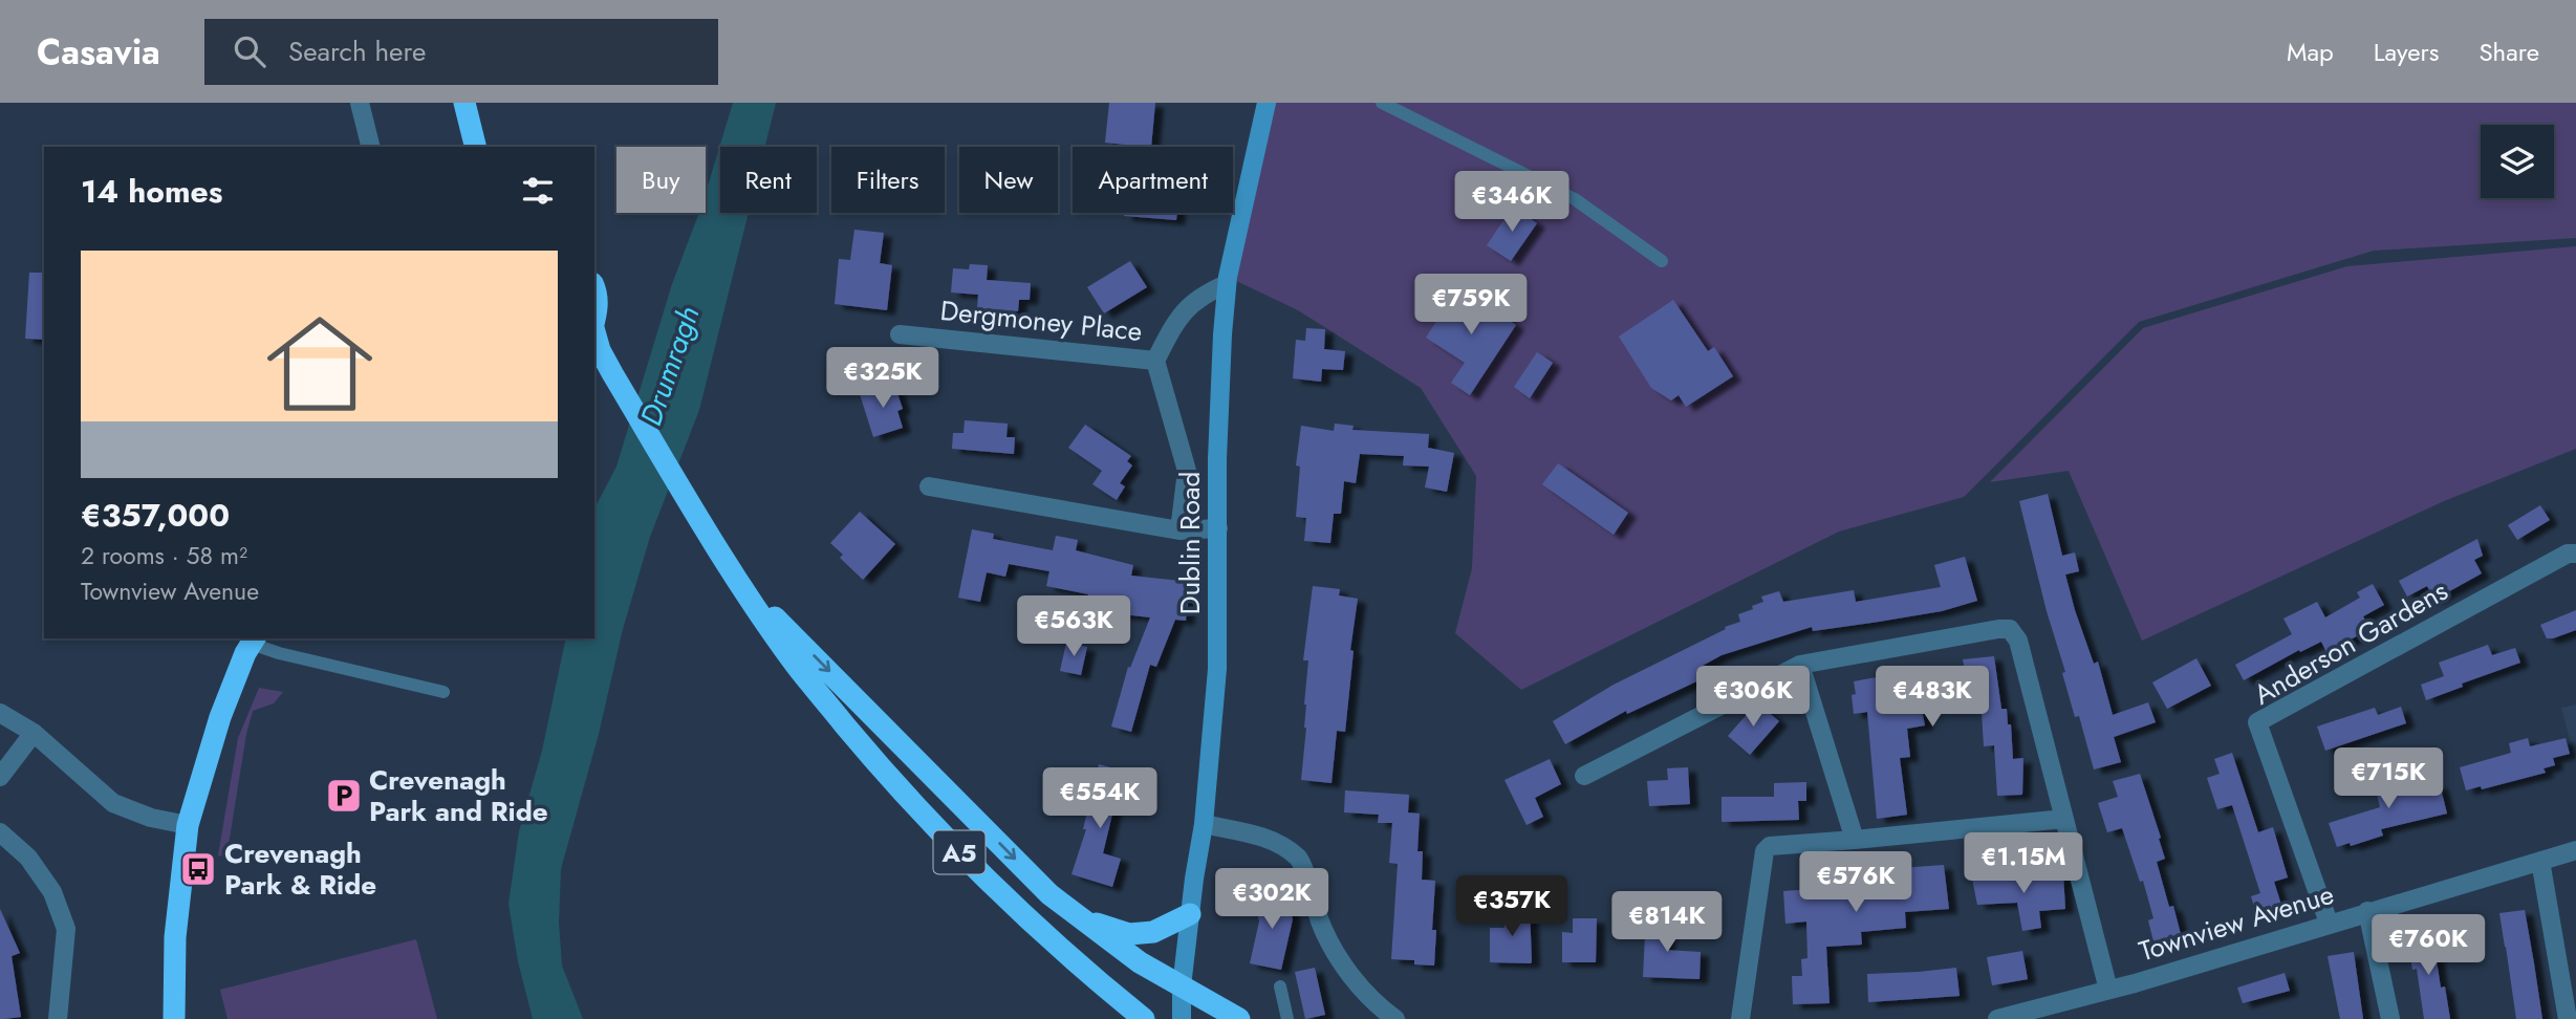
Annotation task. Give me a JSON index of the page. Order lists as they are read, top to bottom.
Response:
{
  "streets": {
    "highway": ["A5"],
    "street": [
      "Dergmoney Place",
      "Dublin Road",
      "Anderson Gardens",
      "Townview Avenue"
    ]
  },
  "crossings": [
    ["Dergmoney Place", "Dublin Road"],
    ["Anderson Gardens", "Townview Avenue"]
  ],
  "water": ["Drumragh"],
  "places": {
    "parking": ["Crevenagh Park and Ride"],
    "bus stop": ["Crevenagh Park & Ride"]
  },
  "page": {
    "header": "Casavia",
    "search": "Search here",
    "nav": ["Map", "Layers", "Share"],
    "chip": [
      "Buy",
      "Rent",
      "Filters",
      "New",
      "Apartment"
    ],
    "heading": "14 homes",
    "price": [
      "€346K",
      "€759K",
      "€325K",
      "€563K",
      "€306K",
      "€483K",
      "€715K",
      "€554K",
      "€1.15M",
      "€576K",
      "€302K",
      "€357K",
      "€814K",
      "€760K"
    ],
    "list": [
      {
        "name": "€357,000",
        "note": "2 rooms · 58 m² · Townview Avenue"
      }
    ]
  }
}
